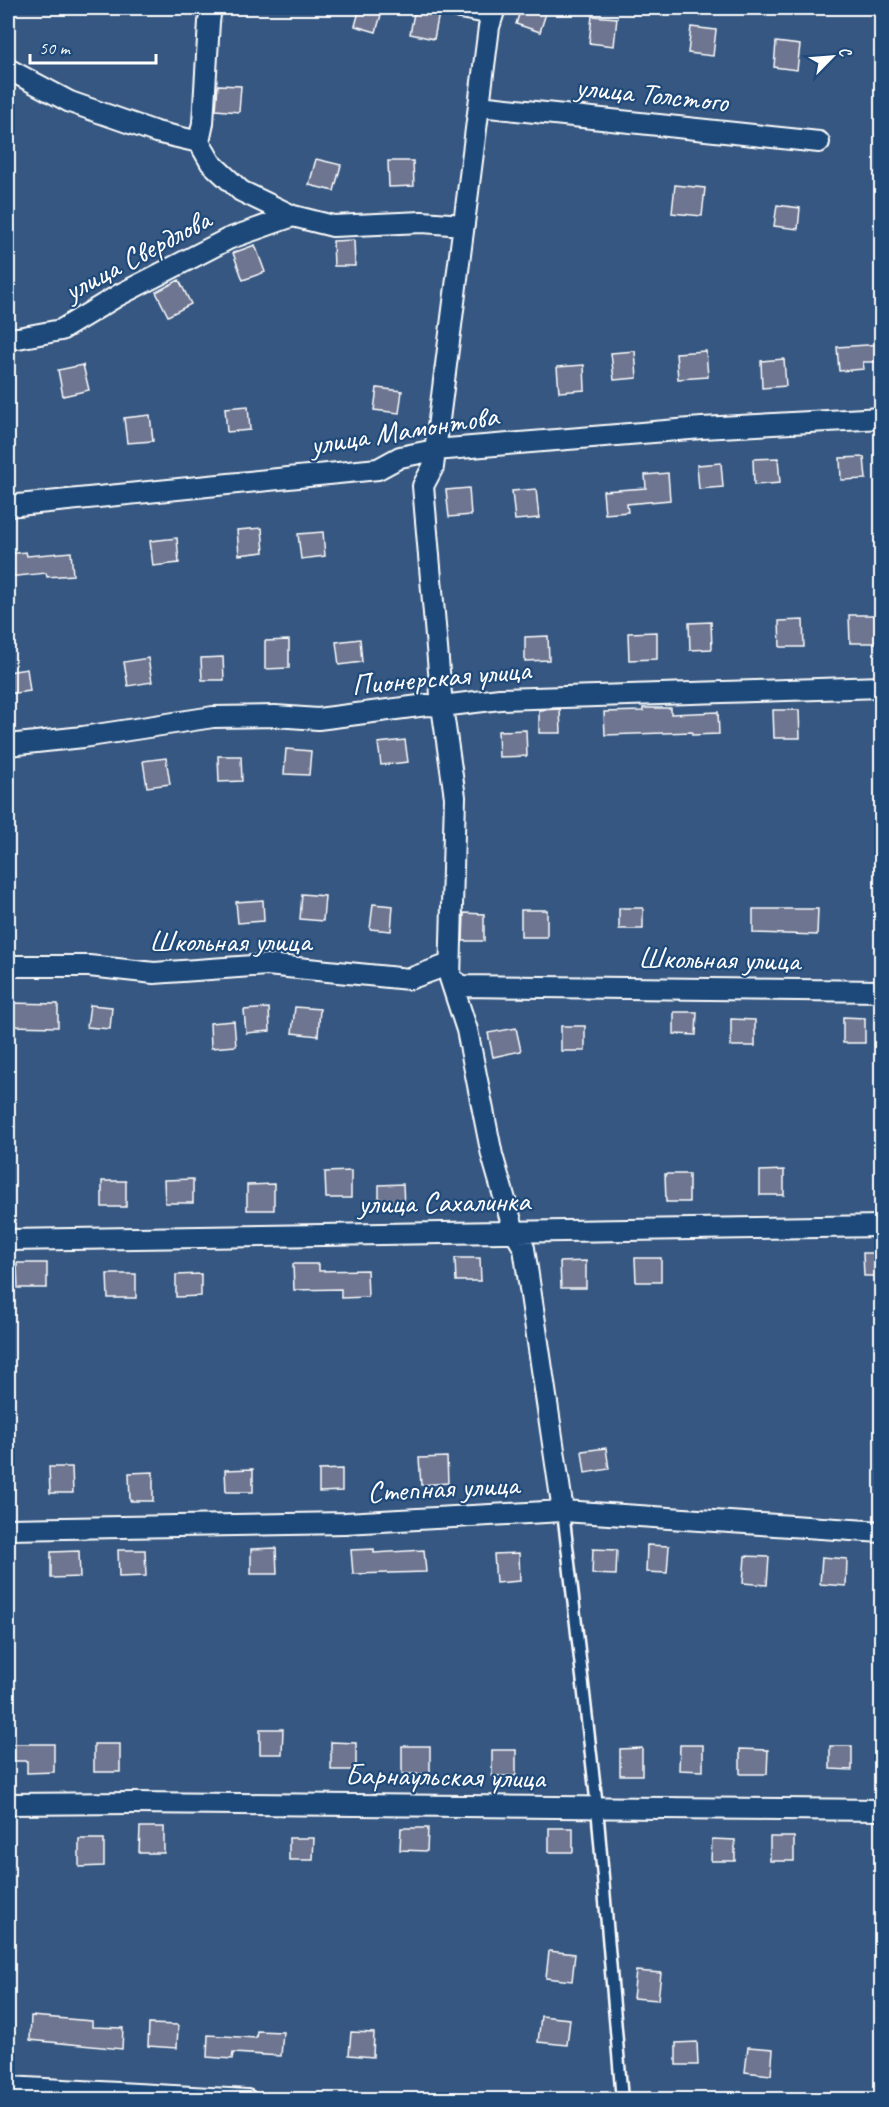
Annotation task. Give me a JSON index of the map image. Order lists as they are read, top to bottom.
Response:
{
  "streets": {
    "street": [
      "улица Толстого",
      "улица Свердлова",
      "улица Мамонтова",
      "Пионерская улица",
      "Школьная улица",
      "улица Сахалинка",
      "Степная улица",
      "Барнаульская улица"
    ]
  },
  "scale_bar": "50 m",
  "north": "top right"
}
